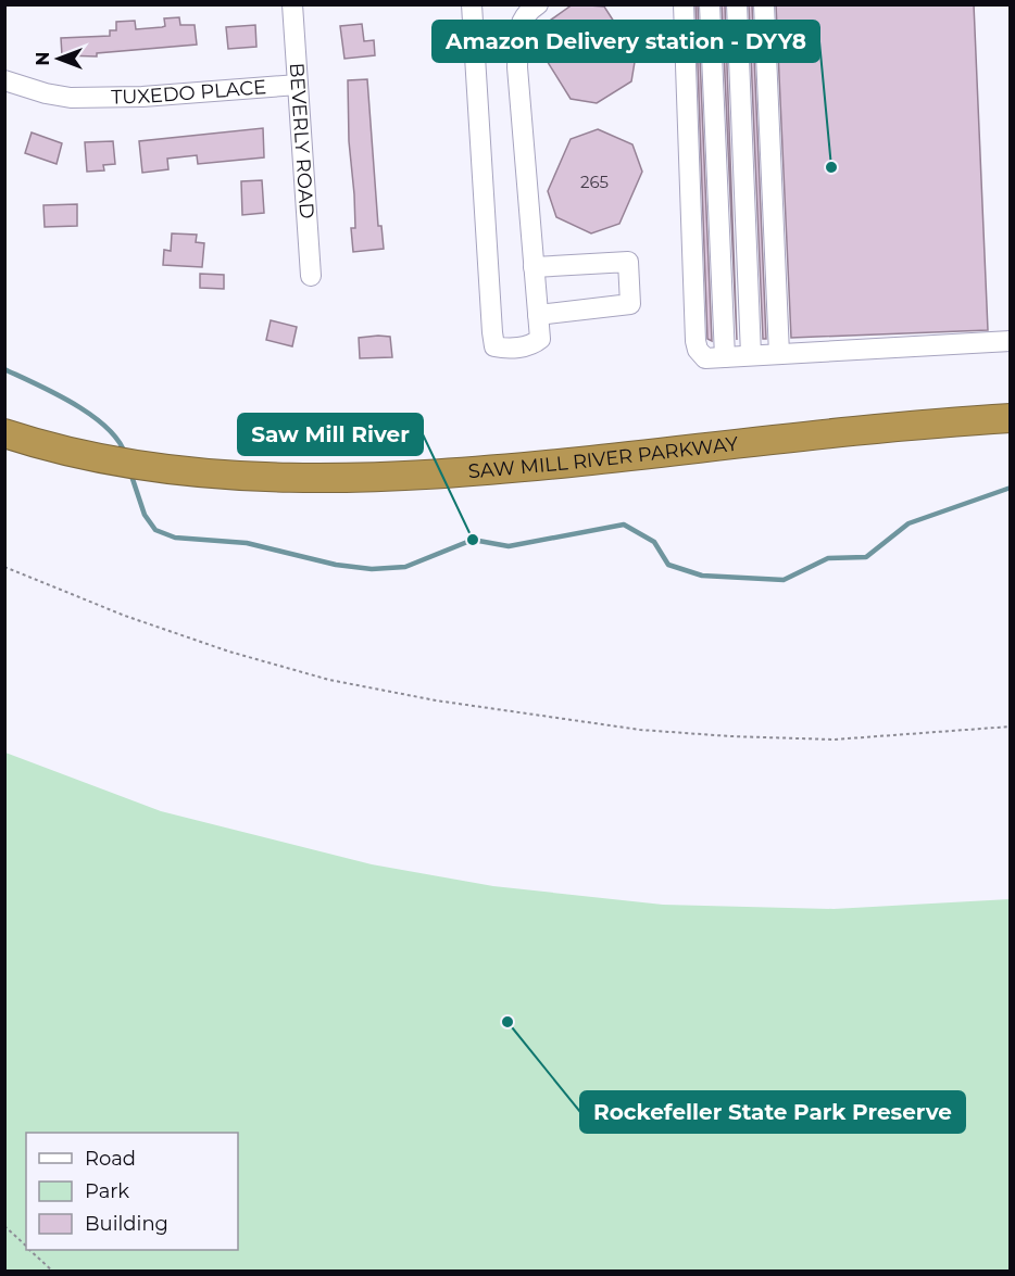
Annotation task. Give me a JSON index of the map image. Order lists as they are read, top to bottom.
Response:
{
  "streets": {
    "highway": ["SAW MILL RIVER PARKWAY"],
    "street": ["TUXEDO PLACE", "BEVERLY ROAD"]
  },
  "crossings": [
    ["TUXEDO PLACE", "BEVERLY ROAD"]
  ],
  "places": ["Amazon Delivery station - DYY8", "Saw Mill River", "Rockefeller State Park Preserve"],
  "house_numbers": ["265"],
  "legend": ["Road", "Park", "Building"],
  "north": "left"
}
